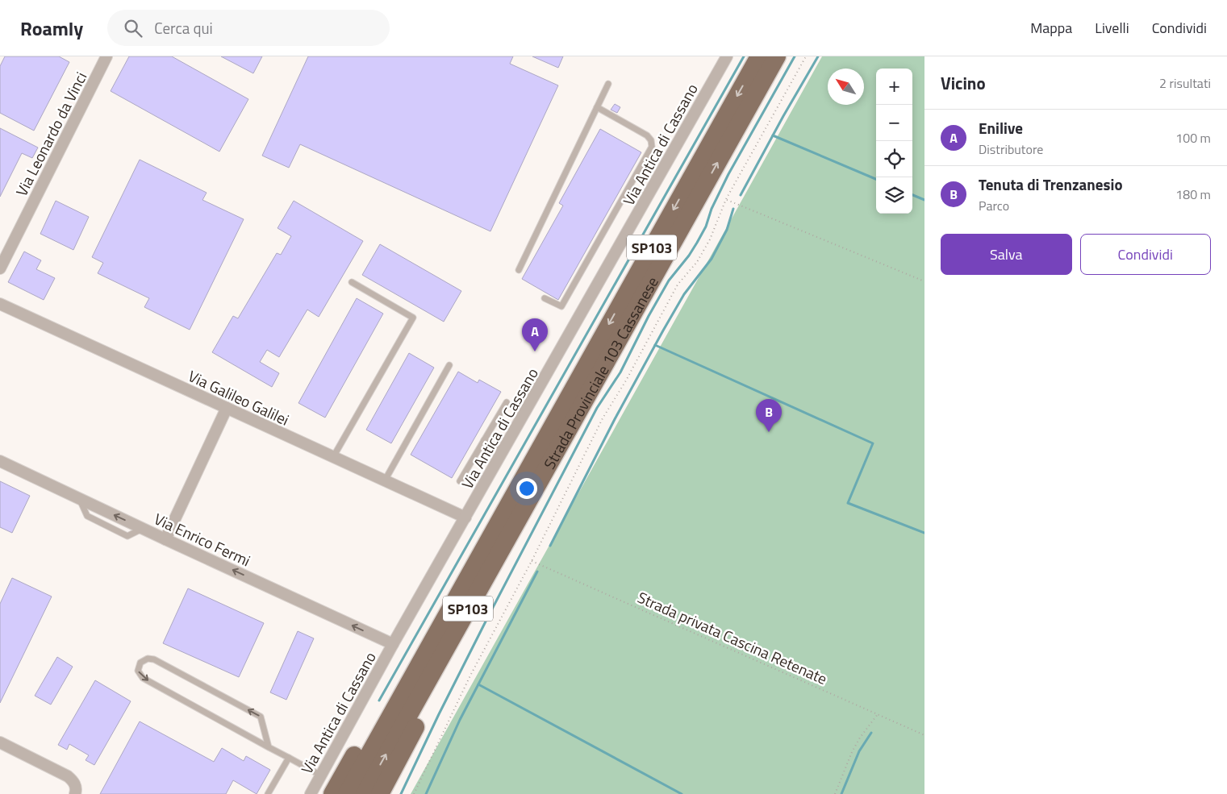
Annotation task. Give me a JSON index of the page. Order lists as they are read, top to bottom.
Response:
{
  "streets": {
    "highway": ["SP103", "Strada Provinciale 103 Cassanese"],
    "street": [
      "Via Leonardo da Vinci",
      "Via Antica di Cassano",
      "Via Galileo Galilei",
      "Via Enrico Fermi"
    ],
    "path": ["Strada privata Cascina Retenate"]
  },
  "crossings": [
    ["Via Antica di Cassano", "Via Galileo Galilei"],
    ["Via Antica di Cassano", "Via Enrico Fermi"],
    ["SP103", "Strada Provinciale 103 Cassanese"]
  ],
  "one_way": ["Via Enrico Fermi"],
  "north": "top left",
  "page": {
    "header": "Roamly",
    "search": "Cerca qui",
    "nav": ["Mappa", "Livelli", "Condividi"],
    "heading": ["Vicino", "2 risultati"],
    "map_buttons": ["+", "−"],
    "list": [
      {
        "mark": "A",
        "name": "Enilive",
        "note": "Distributore",
        "value": "100 m"
      },
      {
        "mark": "B",
        "name": "Tenuta di Trenzanesio",
        "note": "Parco",
        "value": "180 m"
      }
    ],
    "buttons": ["Salva", "Condividi"],
    "pins": ["A", "B"]
  }
}
